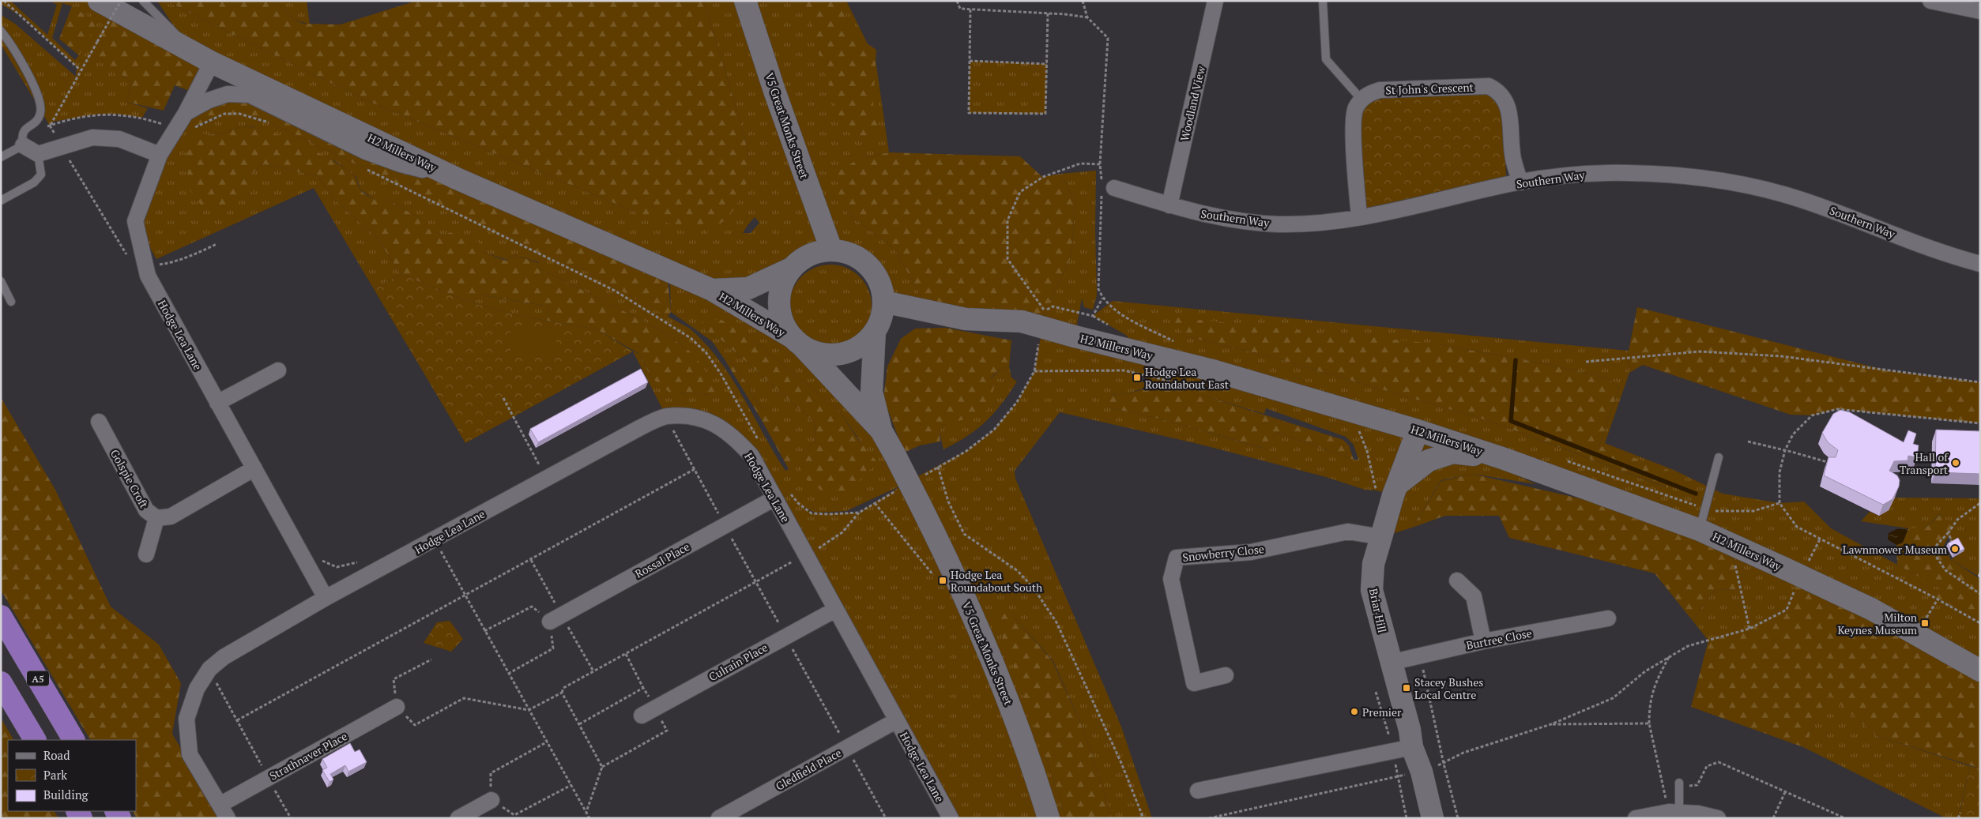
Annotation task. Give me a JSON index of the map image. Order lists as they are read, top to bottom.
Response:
{
  "streets": {
    "highway": ["A5"],
    "street": [
      "St John's Crescent",
      "Woodland View",
      "V5 Great Monks Street",
      "H2 Millers Way",
      "Southern Way",
      "Hodge Lea Lane",
      "Golspie Croft",
      "Snowberry Close",
      "Rossal Place",
      "Briar Hill",
      "Burtree Close",
      "Culrain Place",
      "Strathnaver Place",
      "Gledfield Place"
    ]
  },
  "crossings": [
    ["St John's Crescent", "Southern Way"],
    ["Woodland View", "Southern Way"],
    ["V5 Great Monks Street", "H2 Millers Way"],
    ["H2 Millers Way", "Hodge Lea Lane"],
    ["H2 Millers Way", "Briar Hill"],
    ["Hodge Lea Lane", "Golspie Croft"],
    ["Hodge Lea Lane", "Rossal Place"],
    ["Hodge Lea Lane", "Culrain Place"],
    ["Hodge Lea Lane", "Strathnaver Place"],
    ["Hodge Lea Lane", "Gledfield Place"],
    ["Snowberry Close", "Briar Hill"],
    ["Briar Hill", "Burtree Close"]
  ],
  "places": {
    "transit": [
      "Hodge Lea Roundabout East",
      "Hodge Lea Roundabout South",
      "Milton Keynes Museum",
      "Stacey Bushes Local Centre"
    ],
    "other": ["Hall of Transport", "Lawnmower Museum", "Premier"]
  },
  "legend": ["Road", "Park", "Building"]
}
